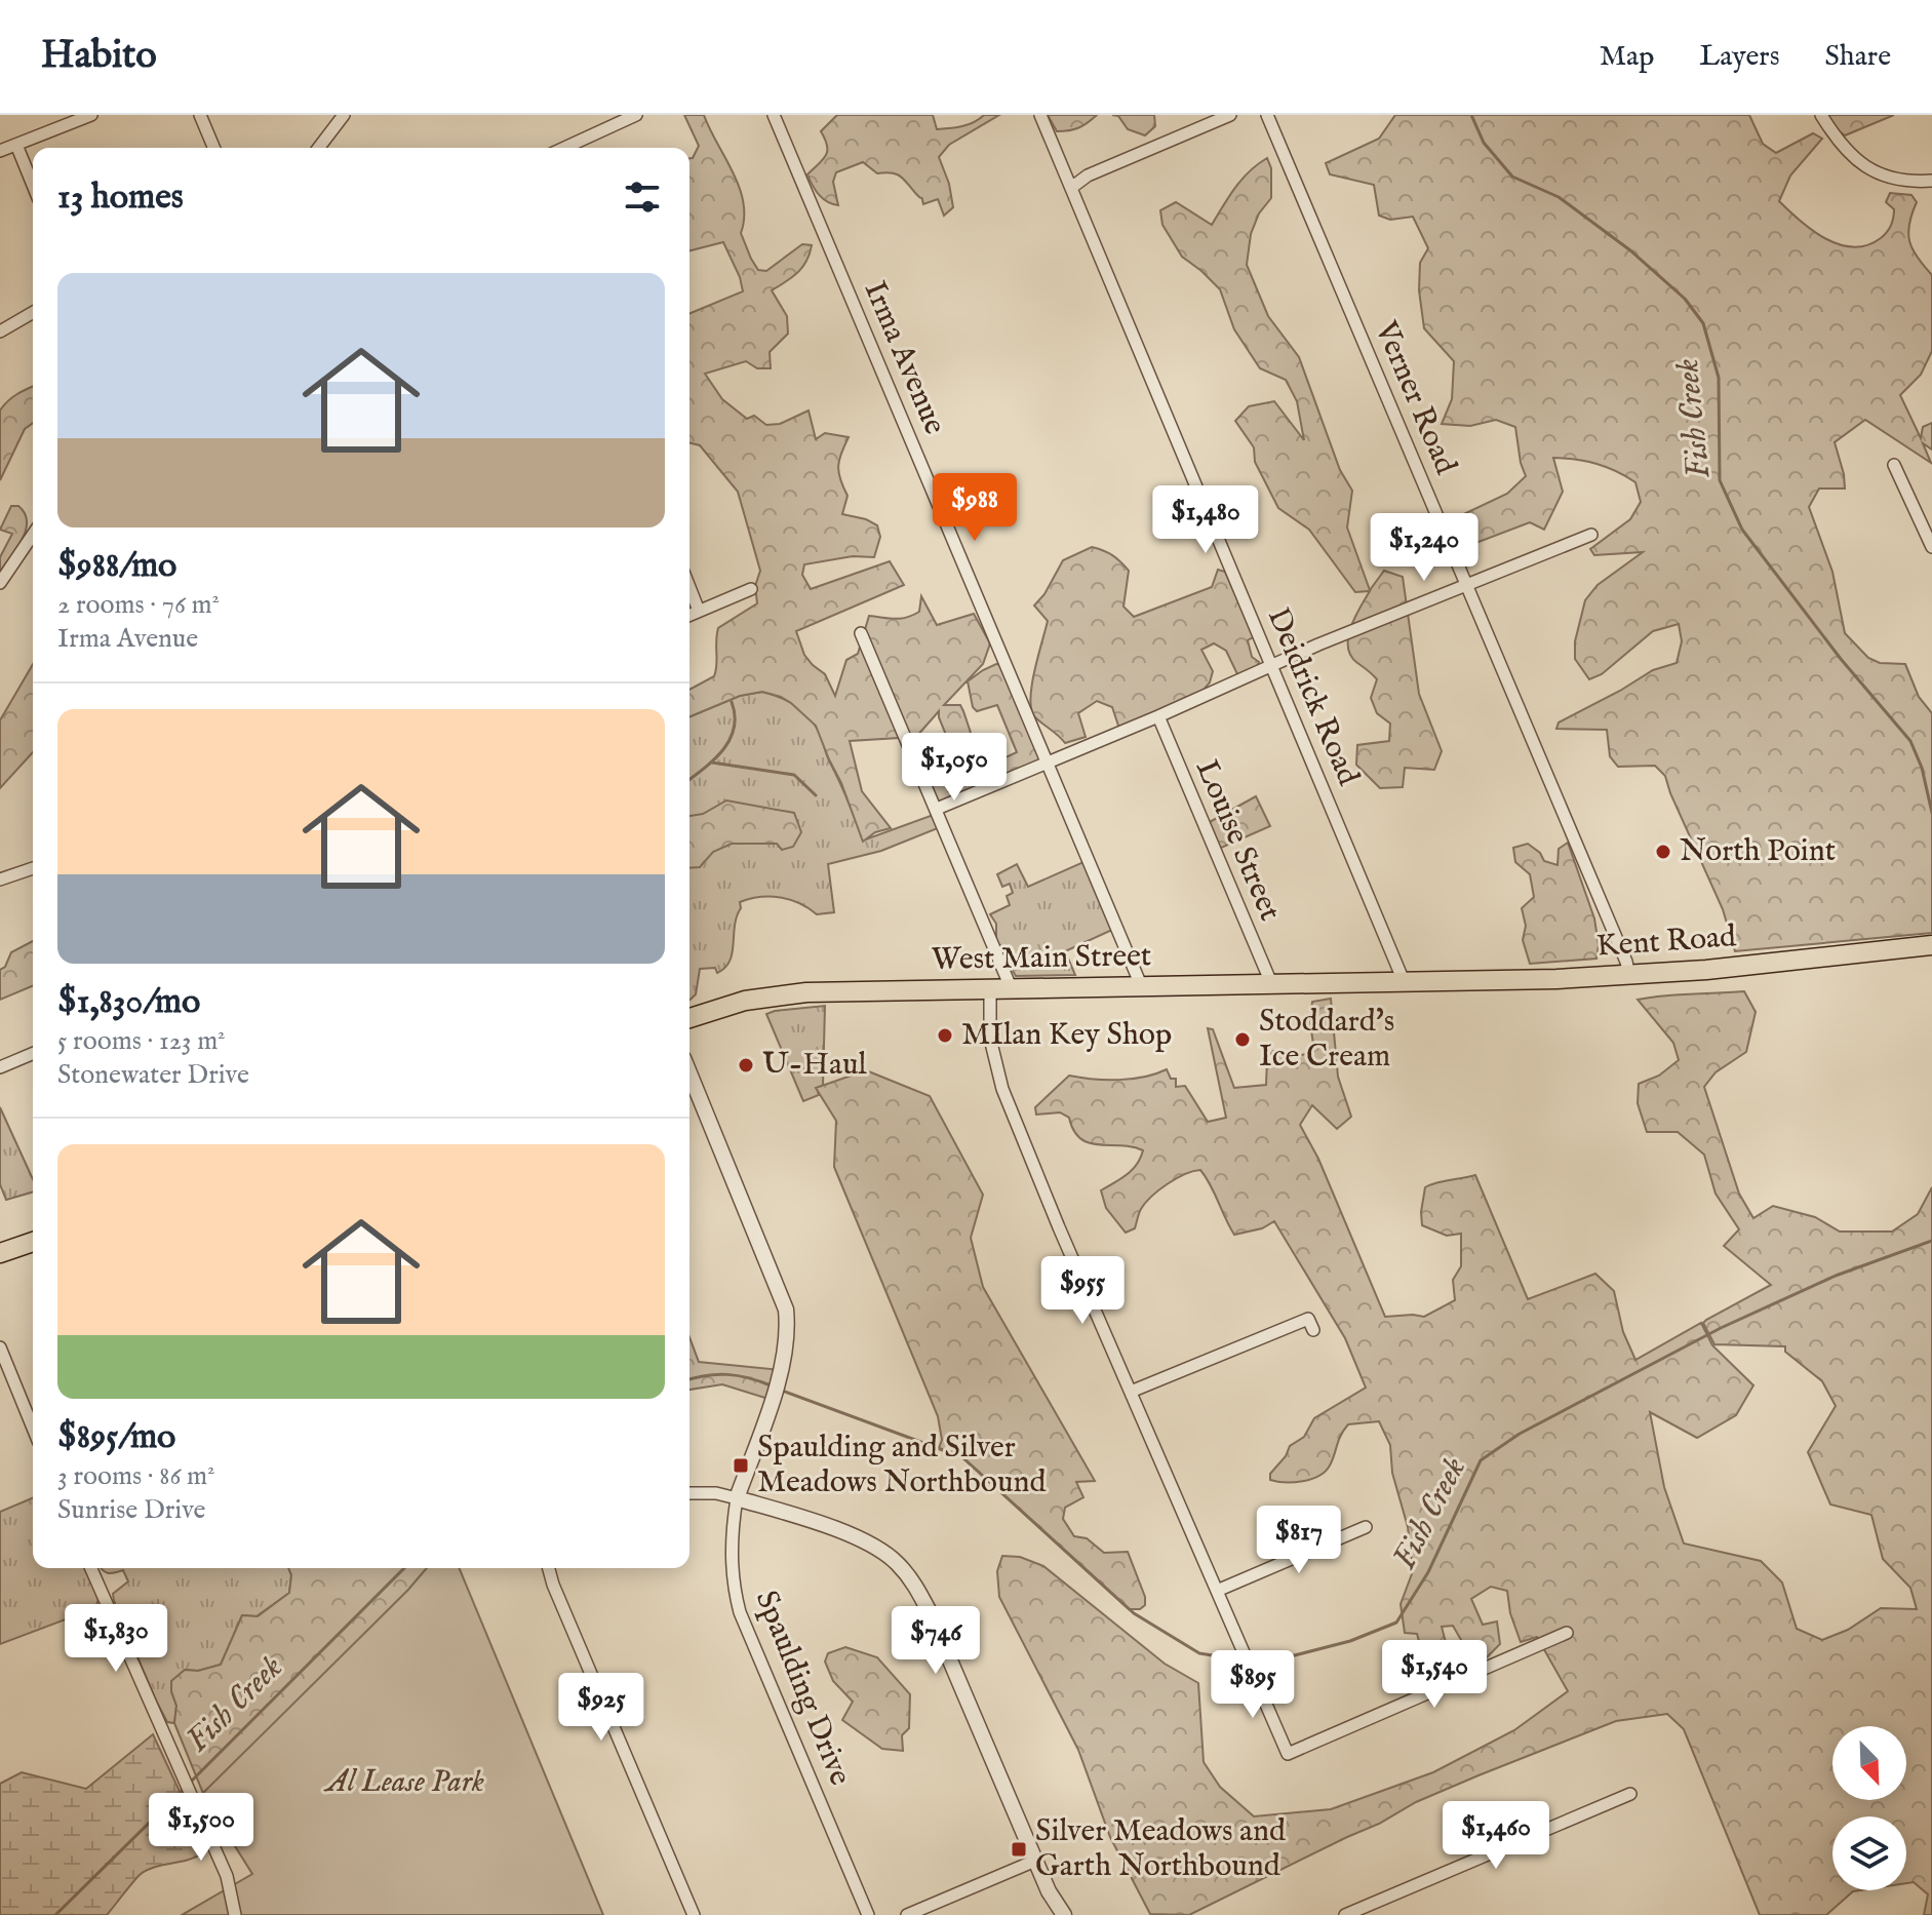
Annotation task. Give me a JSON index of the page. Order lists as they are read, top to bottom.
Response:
{
  "streets": {
    "main road": ["Kent Road", "West Main Street"],
    "street": [
      "Irma Avenue",
      "Verner Road",
      "Deidrick Road",
      "Louise Street",
      "Spaulding Drive"
    ]
  },
  "crossings": [
    ["Irma Avenue", "West Main Street"],
    ["Verner Road", "Kent Road"],
    ["Deidrick Road", "Kent Road"],
    ["Deidrick Road", "West Main Street"],
    ["Louise Street", "West Main Street"],
    ["Kent Road", "West Main Street"]
  ],
  "water": ["Fish Creek"],
  "parks": ["Al Lease Park"],
  "places": {
    "other": [
      "North Point",
      "MIlan Key Shop",
      "Stoddard's Ice Cream",
      "U-Haul"
    ],
    "transit": ["Spaulding and Silver Meadows Northbound", "Silver Meadows and Garth Northbound"]
  },
  "north": "bottom right",
  "page": {
    "header": "Habito",
    "nav": ["Map", "Layers", "Share"],
    "heading": "13 homes",
    "list": [
      {
        "name": "$988/mo",
        "note": "2 rooms · 76 m² · Irma Avenue"
      },
      {
        "name": "$1,830/mo",
        "note": "5 rooms · 123 m² · Stonewater Drive"
      },
      {
        "name": "$895/mo",
        "note": "3 rooms · 86 m² · Sunrise Drive"
      }
    ],
    "price": [
      "$988",
      "$1,480",
      "$1,240",
      "$1,050",
      "$955",
      "$817",
      "$1,830",
      "$746",
      "$1,540",
      "$895",
      "$925",
      "$1,500",
      "$1,460"
    ]
  }
}
